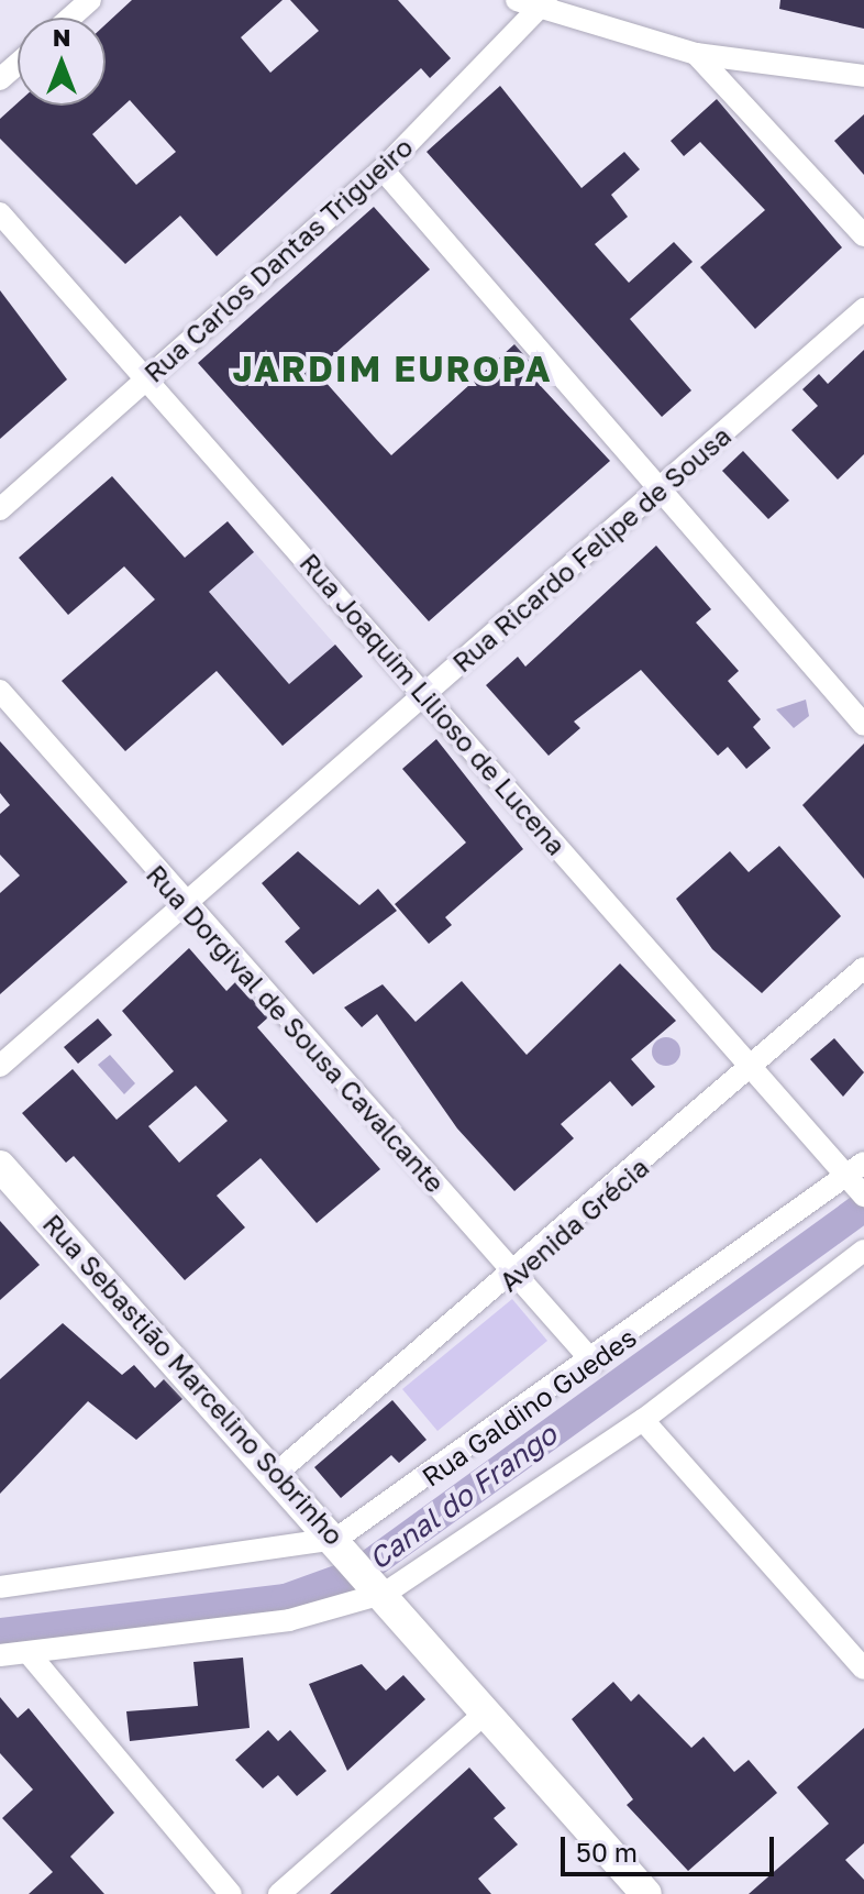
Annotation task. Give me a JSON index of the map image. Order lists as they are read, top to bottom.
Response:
{
  "streets": {
    "street": [
      "Rua Carlos Dantas Trigueiro",
      "Rua Ricardo Felipe de Sousa",
      "Rua Joaquim Lilioso de Lucena",
      "Rua Dorgival de Sousa Cavalcante",
      "Avenida Grécia",
      "Rua Sebastião Marcelino Sobrinho",
      "Rua Galdino Guedes"
    ]
  },
  "crossings": [
    ["Rua Carlos Dantas Trigueiro", "Rua Joaquim Lilioso de Lucena"],
    ["Rua Ricardo Felipe de Sousa", "Rua Joaquim Lilioso de Lucena"],
    ["Rua Ricardo Felipe de Sousa", "Rua Dorgival de Sousa Cavalcante"],
    ["Rua Joaquim Lilioso de Lucena", "Avenida Grécia"],
    ["Rua Joaquim Lilioso de Lucena", "Rua Galdino Guedes"],
    ["Rua Dorgival de Sousa Cavalcante", "Avenida Grécia"],
    ["Rua Dorgival de Sousa Cavalcante", "Rua Galdino Guedes"],
    ["Avenida Grécia", "Rua Sebastião Marcelino Sobrinho"],
    ["Rua Sebastião Marcelino Sobrinho", "Rua Galdino Guedes"]
  ],
  "districts": ["JARDIM EUROPA"],
  "water": ["Canal do Frango"],
  "scale_bar": "50 m",
  "north": "top"
}
